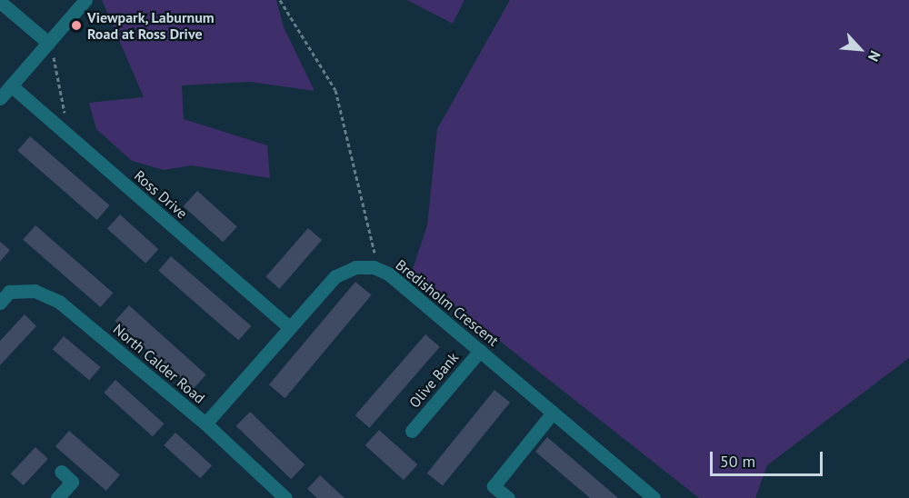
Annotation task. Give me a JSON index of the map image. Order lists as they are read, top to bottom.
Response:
{
  "streets": {
    "street": [
      "Ross Drive",
      "Bredisholm Crescent",
      "North Calder Road",
      "Olive Bank"
    ]
  },
  "crossings": [
    ["Ross Drive", "Bredisholm Crescent"],
    ["Bredisholm Crescent", "North Calder Road"],
    ["Bredisholm Crescent", "Olive Bank"]
  ],
  "places": ["Viewpark, Laburnum Road at Ross Drive"],
  "scale_bar": "50 m",
  "north": "bottom right"
}
